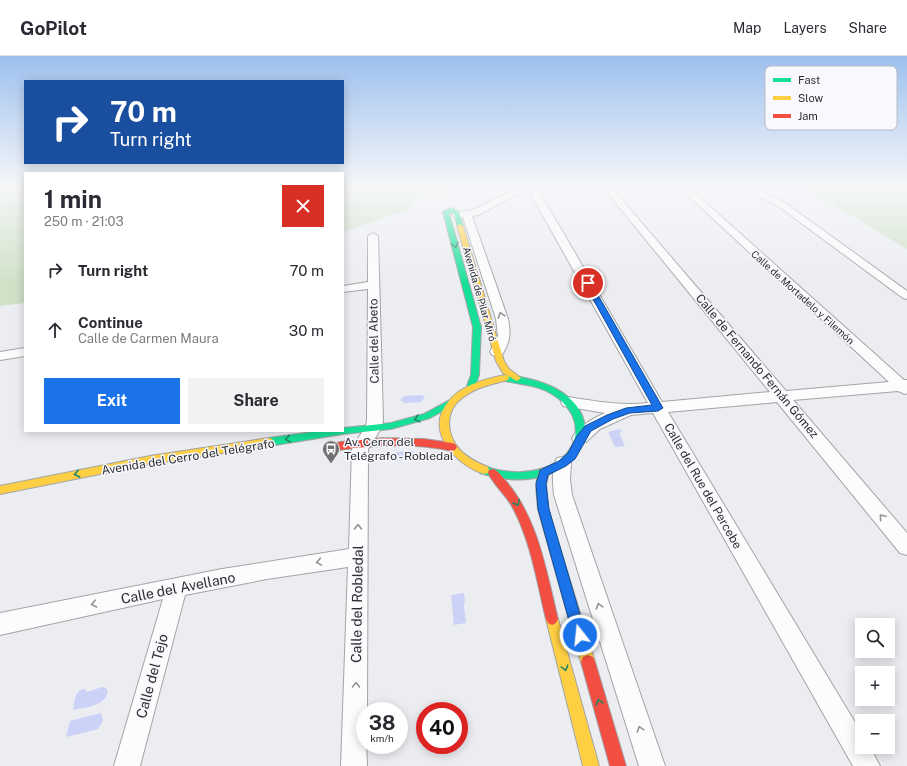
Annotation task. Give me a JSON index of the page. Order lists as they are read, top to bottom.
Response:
{
  "streets": {
    "street": [
      "Avenida de Pilar Miró",
      "Calle de Mortadelo y Filemón",
      "Calle del Abeto",
      "Calle de Fernando Fernán Gómez",
      "Avenida del Cerro del Telégrafo",
      "Calle del Rue del Percebe",
      "Calle del Avellano",
      "Calle del Robledal",
      "Calle del Tejo"
    ]
  },
  "crossings": [
    ["Avenida de Pilar Miró", "Avenida del Cerro del Telégrafo"],
    ["Calle del Abeto", "Avenida del Cerro del Telégrafo"],
    ["Calle del Abeto", "Calle del Robledal"],
    ["Avenida del Cerro del Telégrafo", "Calle del Robledal"],
    ["Calle del Avellano", "Calle del Robledal"],
    ["Calle del Avellano", "Calle del Tejo"]
  ],
  "one_way": [
    "Calle de Fernando Fernán Gómez",
    "Avenida del Cerro del Telégrafo",
    "Calle del Avellano",
    "Calle del Robledal"
  ],
  "places": {
    "bus stop": ["Av. Cerro del Telégrafo - Robledal"]
  },
  "legend": ["Fast", "Slow", "Jam"],
  "page": {
    "header": "GoPilot",
    "nav": ["Map", "Layers", "Share"],
    "turn": ["70 m", "Turn right"],
    "heading": ["1 min", "250 m · 21:03"],
    "list": [
      {
        "name": "Turn right",
        "value": "70 m"
      },
      {
        "name": "Continue",
        "note": "Calle de Carmen Maura",
        "value": "30 m"
      }
    ],
    "buttons": ["Exit", "Share"],
    "map_buttons": ["+", "−"],
    "speed": "38 km/h",
    "limit": "40"
  }
}
